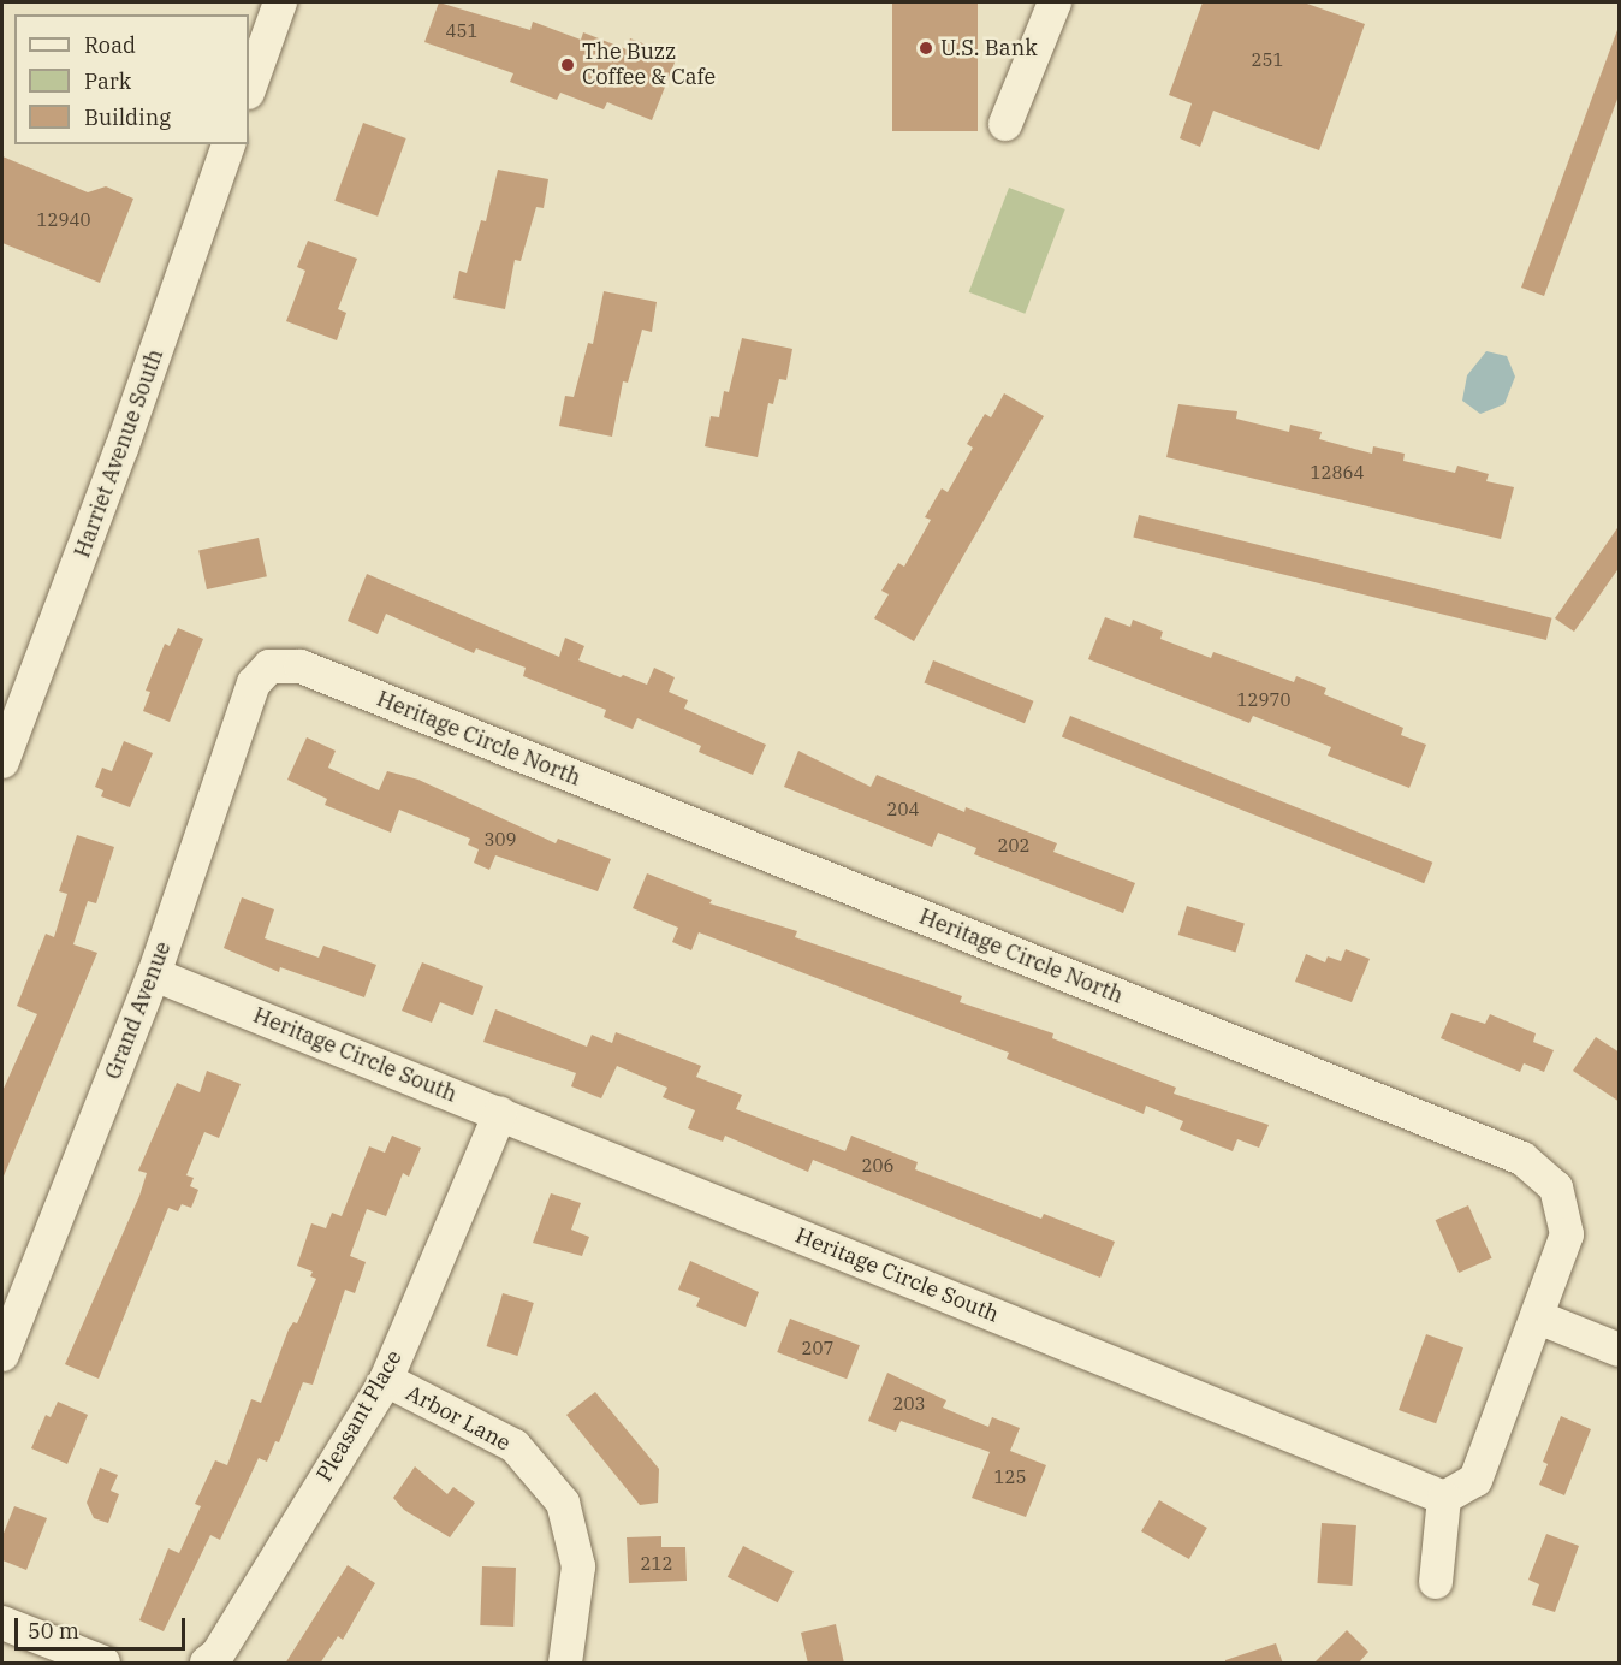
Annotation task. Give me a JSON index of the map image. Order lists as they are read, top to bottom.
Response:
{
  "streets": {
    "street": [
      "Harriet Avenue South",
      "Heritage Circle North",
      "Grand Avenue",
      "Heritage Circle South",
      "Pleasant Place",
      "Arbor Lane"
    ]
  },
  "crossings": [
    ["Heritage Circle North", "Grand Avenue"],
    ["Grand Avenue", "Heritage Circle South"],
    ["Heritage Circle South", "Pleasant Place"],
    ["Pleasant Place", "Arbor Lane"]
  ],
  "places": ["U.S. Bank", "The Buzz Coffee & Cafe"],
  "house_numbers": [
    "451",
    "251",
    "12940",
    "12864",
    "12970",
    "204",
    "309",
    "202",
    "206",
    "207",
    "203",
    "125",
    "212"
  ],
  "legend": ["Road", "Park", "Building"],
  "scale_bar": "50 m"
}
